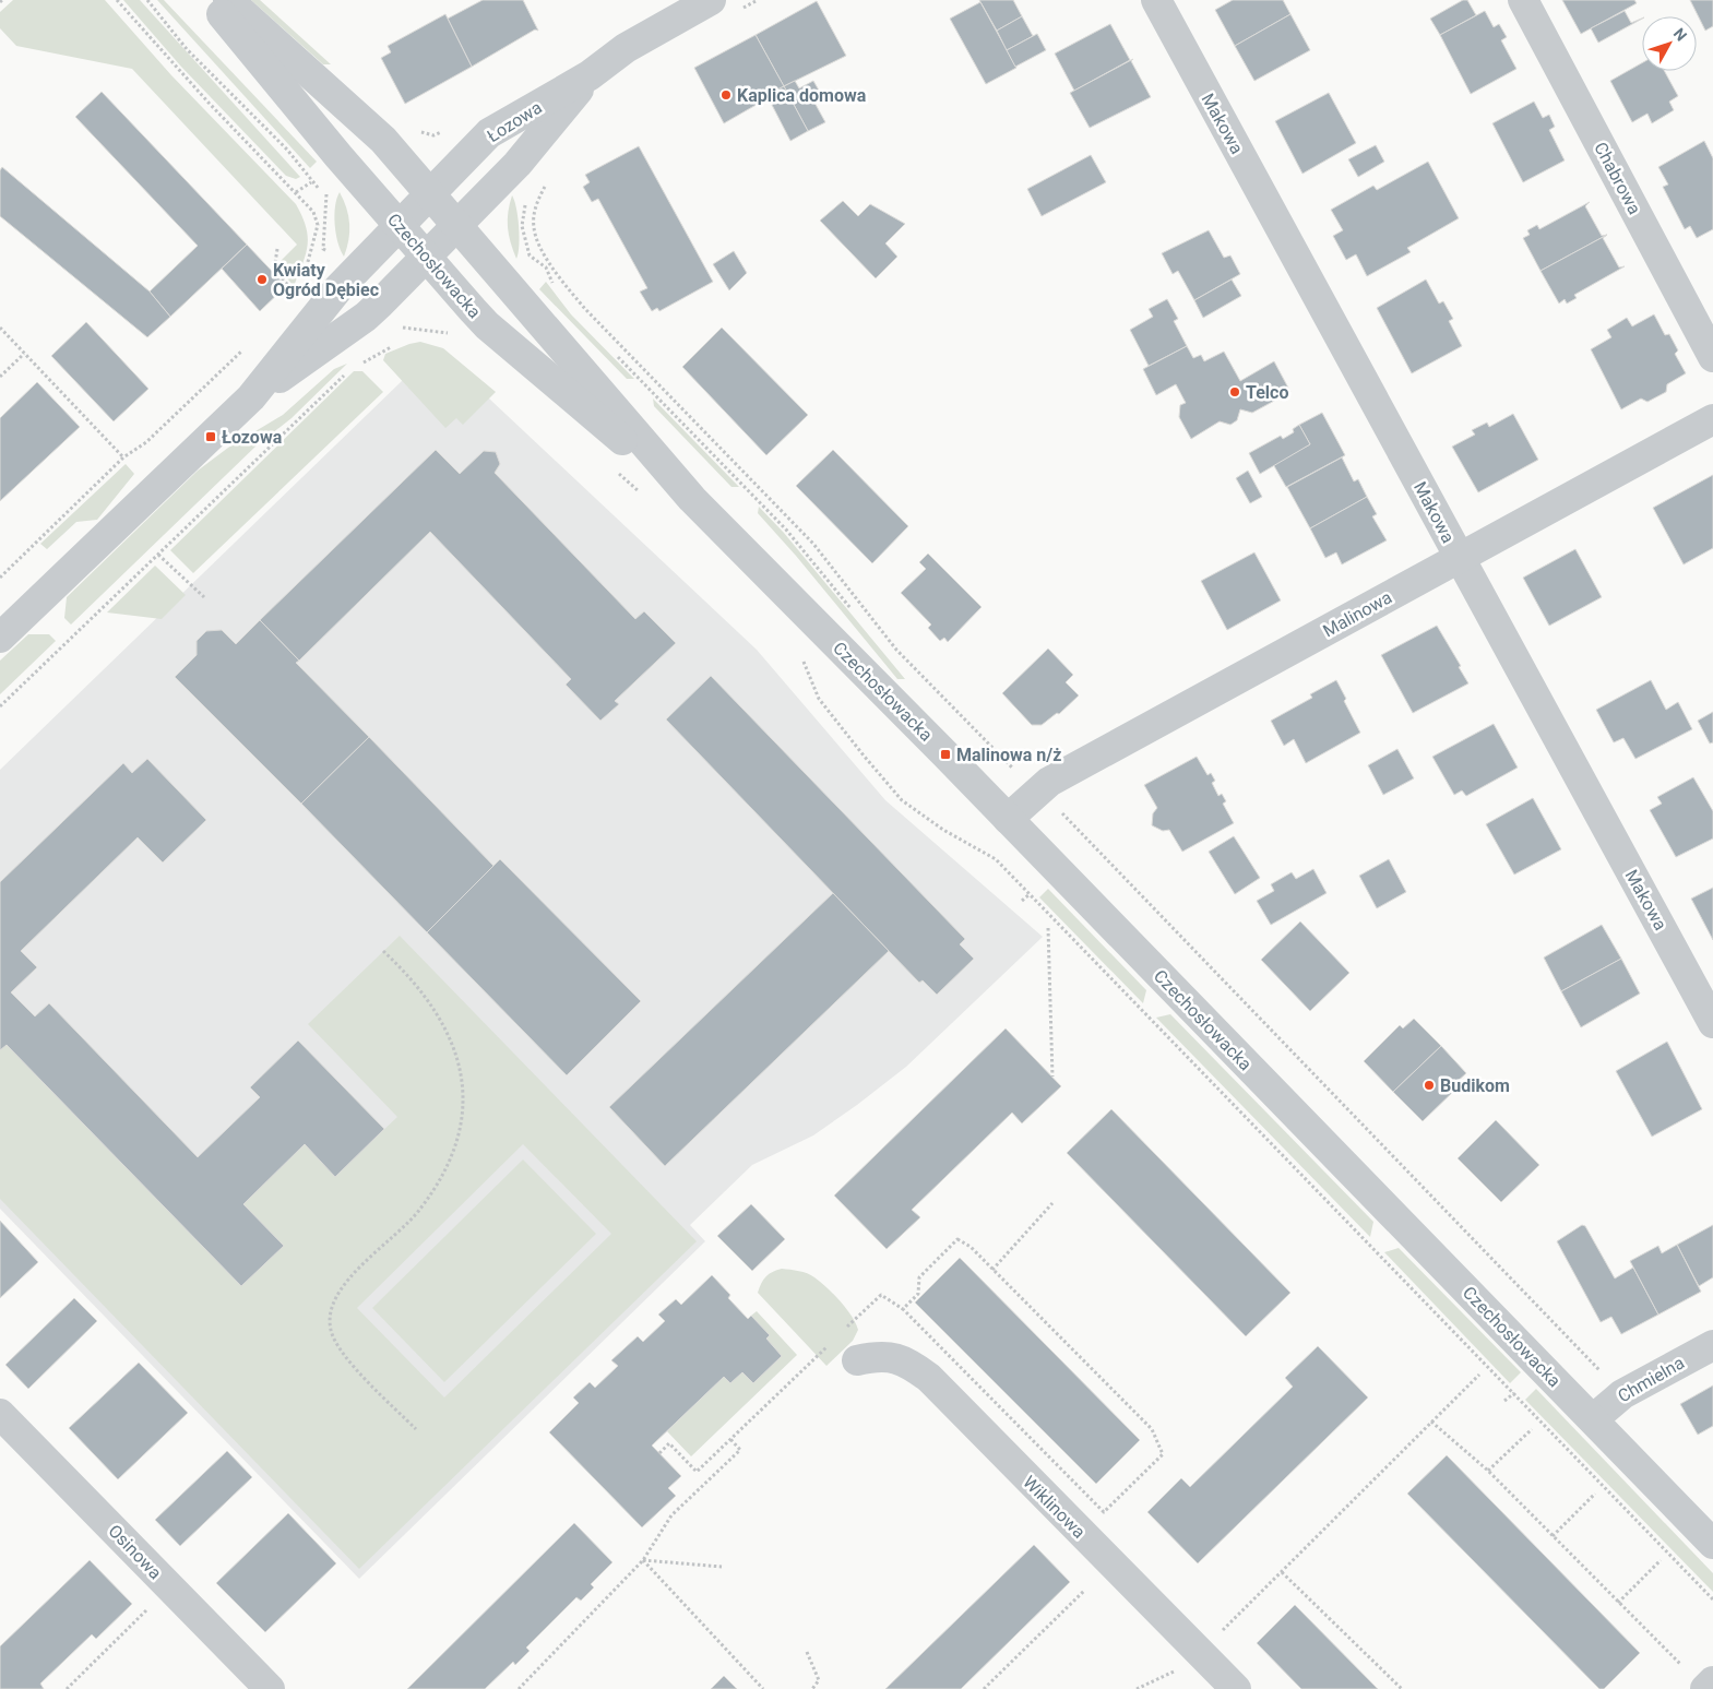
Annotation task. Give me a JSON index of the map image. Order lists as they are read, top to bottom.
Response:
{
  "streets": {
    "street": [
      "Łozowa",
      "Makowa",
      "Chabrowa",
      "Czechosłowacka",
      "Malinowa",
      "Chmielna",
      "Wiklinowa",
      "Osinowa"
    ]
  },
  "crossings": [
    ["Łozowa", "Czechosłowacka"],
    ["Makowa", "Malinowa"],
    ["Czechosłowacka", "Malinowa"],
    ["Czechosłowacka", "Chmielna"]
  ],
  "places": {
    "other": [
      "Kaplica domowa",
      "Kwiaty Ogród Dębiec",
      "Telco",
      "Budikom"
    ],
    "transit": ["Łozowa", "Malinowa n/ż"]
  },
  "north": "top right"
}
